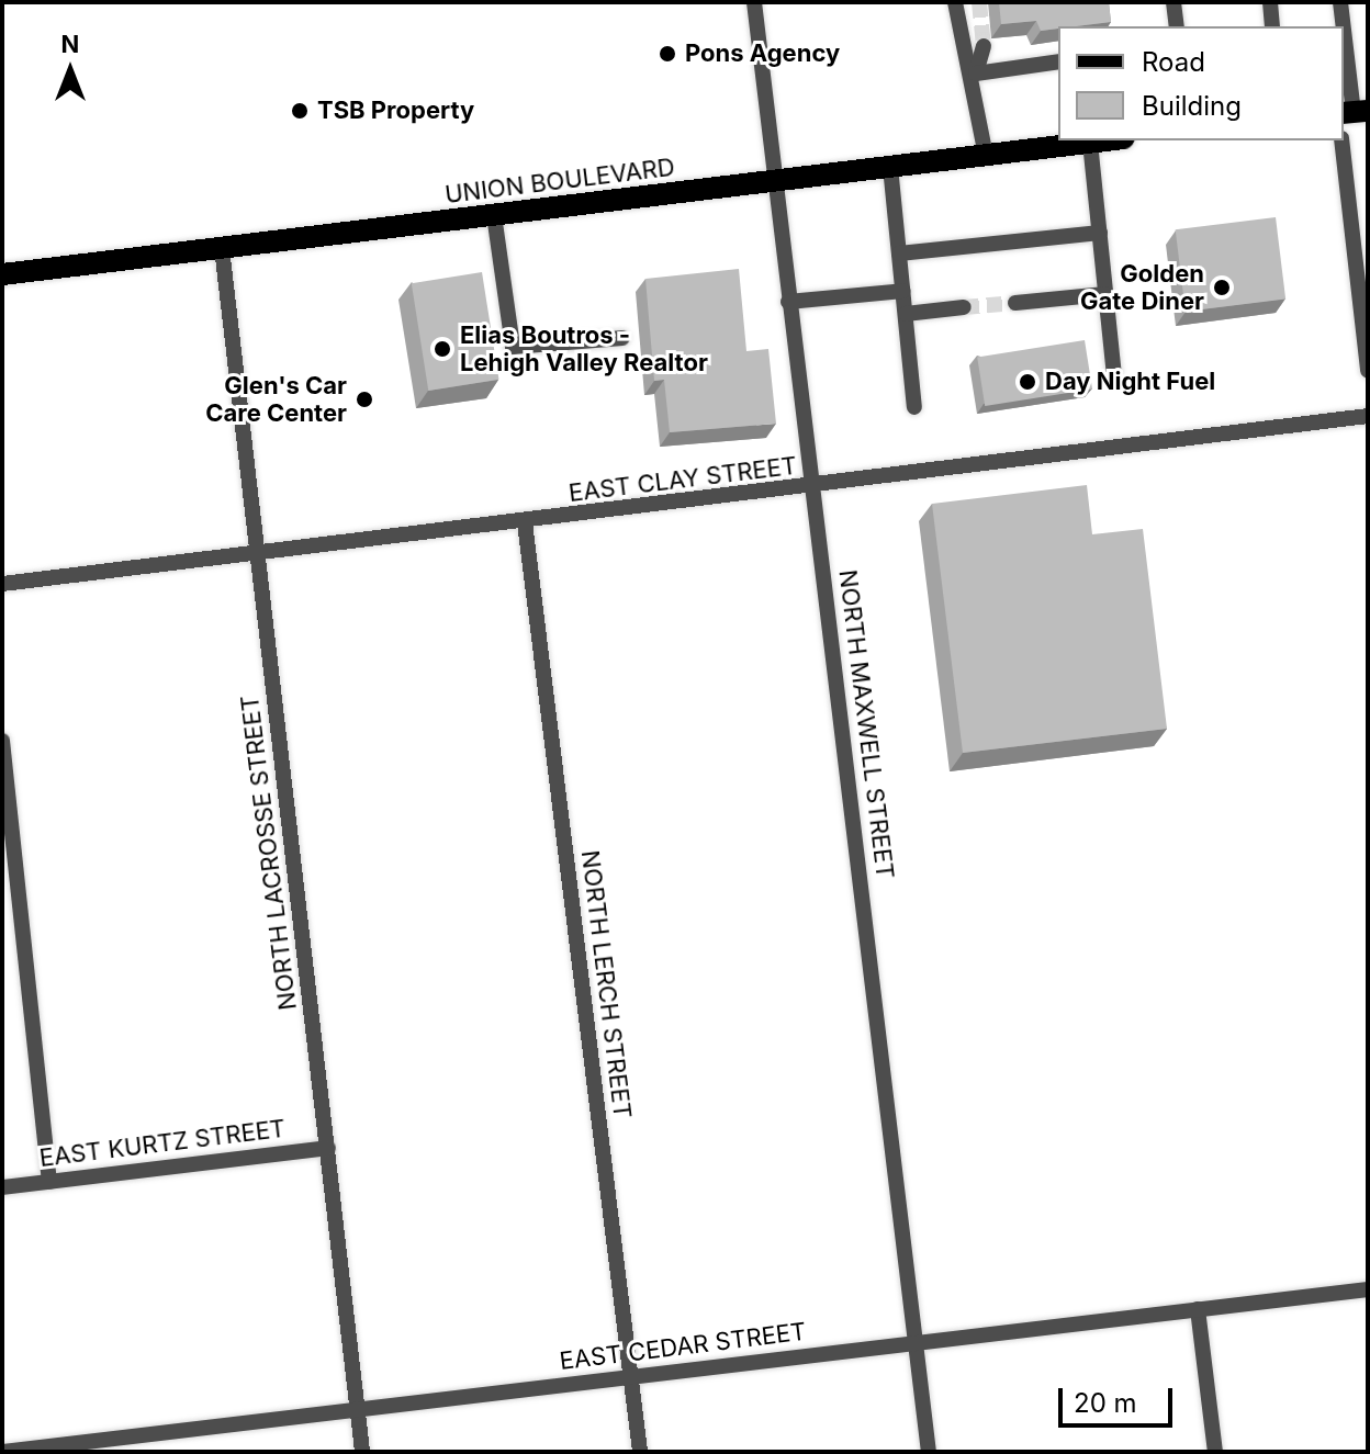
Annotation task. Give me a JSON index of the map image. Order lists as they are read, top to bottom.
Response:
{
  "streets": {
    "main road": ["UNION BOULEVARD"],
    "street": [
      "EAST CLAY STREET",
      "NORTH MAXWELL STREET",
      "NORTH LACROSSE STREET",
      "NORTH LERCH STREET",
      "EAST KURTZ STREET",
      "EAST CEDAR STREET"
    ]
  },
  "crossings": [
    ["UNION BOULEVARD", "NORTH MAXWELL STREET"],
    ["UNION BOULEVARD", "NORTH LACROSSE STREET"],
    ["EAST CLAY STREET", "NORTH MAXWELL STREET"],
    ["EAST CLAY STREET", "NORTH LACROSSE STREET"],
    ["EAST CLAY STREET", "NORTH LERCH STREET"],
    ["NORTH MAXWELL STREET", "EAST CEDAR STREET"],
    ["NORTH LACROSSE STREET", "EAST KURTZ STREET"],
    ["NORTH LACROSSE STREET", "EAST CEDAR STREET"],
    ["NORTH LERCH STREET", "EAST CEDAR STREET"]
  ],
  "places": [
    "Pons Agency",
    "TSB Property",
    "Golden Gate Diner",
    "Elias Boutros - Lehigh Valley Realtor",
    "Day Night Fuel",
    "Glen's Car Care Center"
  ],
  "legend": ["Road", "Building"],
  "scale_bar": "20 m",
  "north": "top"
}
